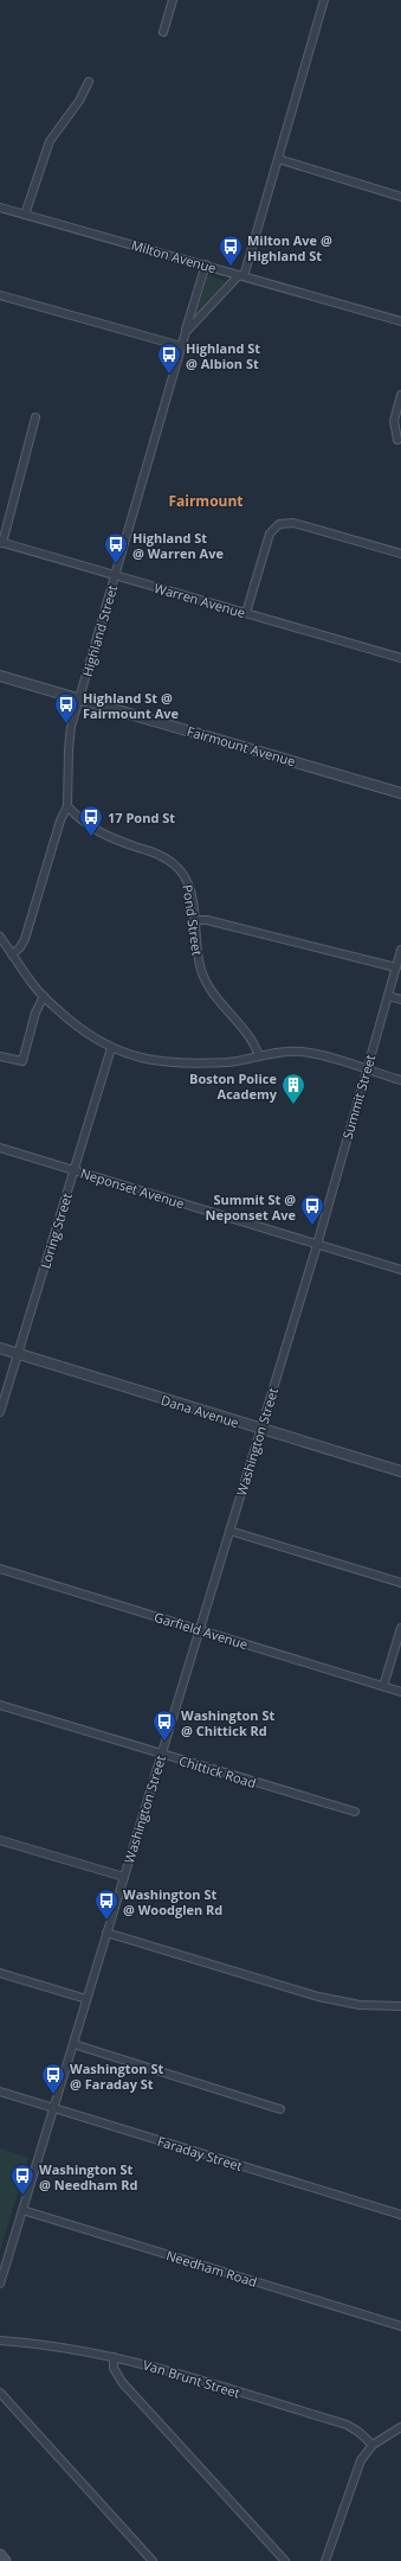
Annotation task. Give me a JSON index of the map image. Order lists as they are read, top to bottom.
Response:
{
  "streets": {
    "street": [
      "Milton Avenue",
      "Warren Avenue",
      "Highland Street",
      "Fairmount Avenue",
      "Pond Street",
      "Summit Street",
      "Neponset Avenue",
      "Loring Street",
      "Dana Avenue",
      "Washington Street",
      "Garfield Avenue",
      "Chittick Road",
      "Faraday Street",
      "Needham Road",
      "Van Brunt Street"
    ]
  },
  "crossings": [
    ["Milton Avenue", "Highland Street"],
    ["Warren Avenue", "Highland Street"],
    ["Highland Street", "Fairmount Avenue"],
    ["Highland Street", "Pond Street"],
    ["Summit Street", "Neponset Avenue"],
    ["Summit Street", "Washington Street"],
    ["Neponset Avenue", "Loring Street"],
    ["Neponset Avenue", "Washington Street"],
    ["Loring Street", "Dana Avenue"],
    ["Dana Avenue", "Washington Street"],
    ["Washington Street", "Garfield Avenue"],
    ["Washington Street", "Chittick Road"],
    ["Washington Street", "Faraday Street"],
    ["Washington Street", "Needham Road"]
  ],
  "districts": ["Fairmount"],
  "places": {
    "bus stop": [
      "Milton Ave @ Highland St",
      "Highland St @ Albion St",
      "Highland St @ Warren Ave",
      "Highland St @ Fairmount Ave",
      "17 Pond St",
      "Summit St @ Neponset Ave",
      "Washington St @ Chittick Rd",
      "Washington St @ Woodglen Rd",
      "Washington St @ Faraday St",
      "Washington St @ Needham Rd"
    ],
    "building": ["Boston Police Academy"]
  }
}
